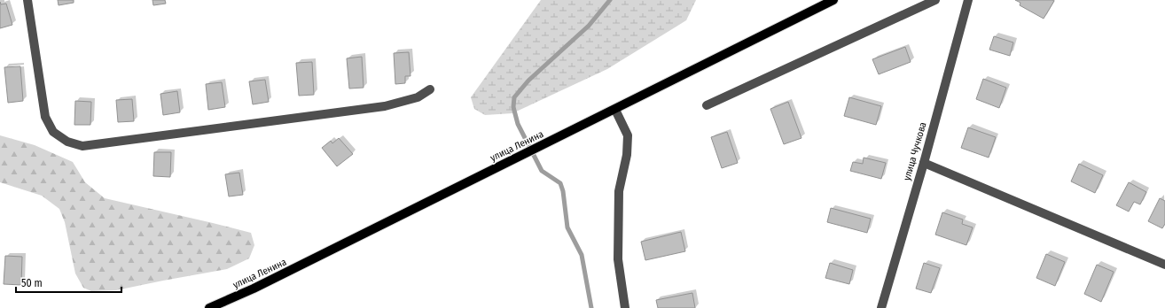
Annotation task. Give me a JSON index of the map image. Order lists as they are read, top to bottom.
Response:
{
  "streets": {
    "main road": ["улица Ленина"],
    "street": ["улица Чучкова"]
  },
  "scale_bar": "50 m"
}
